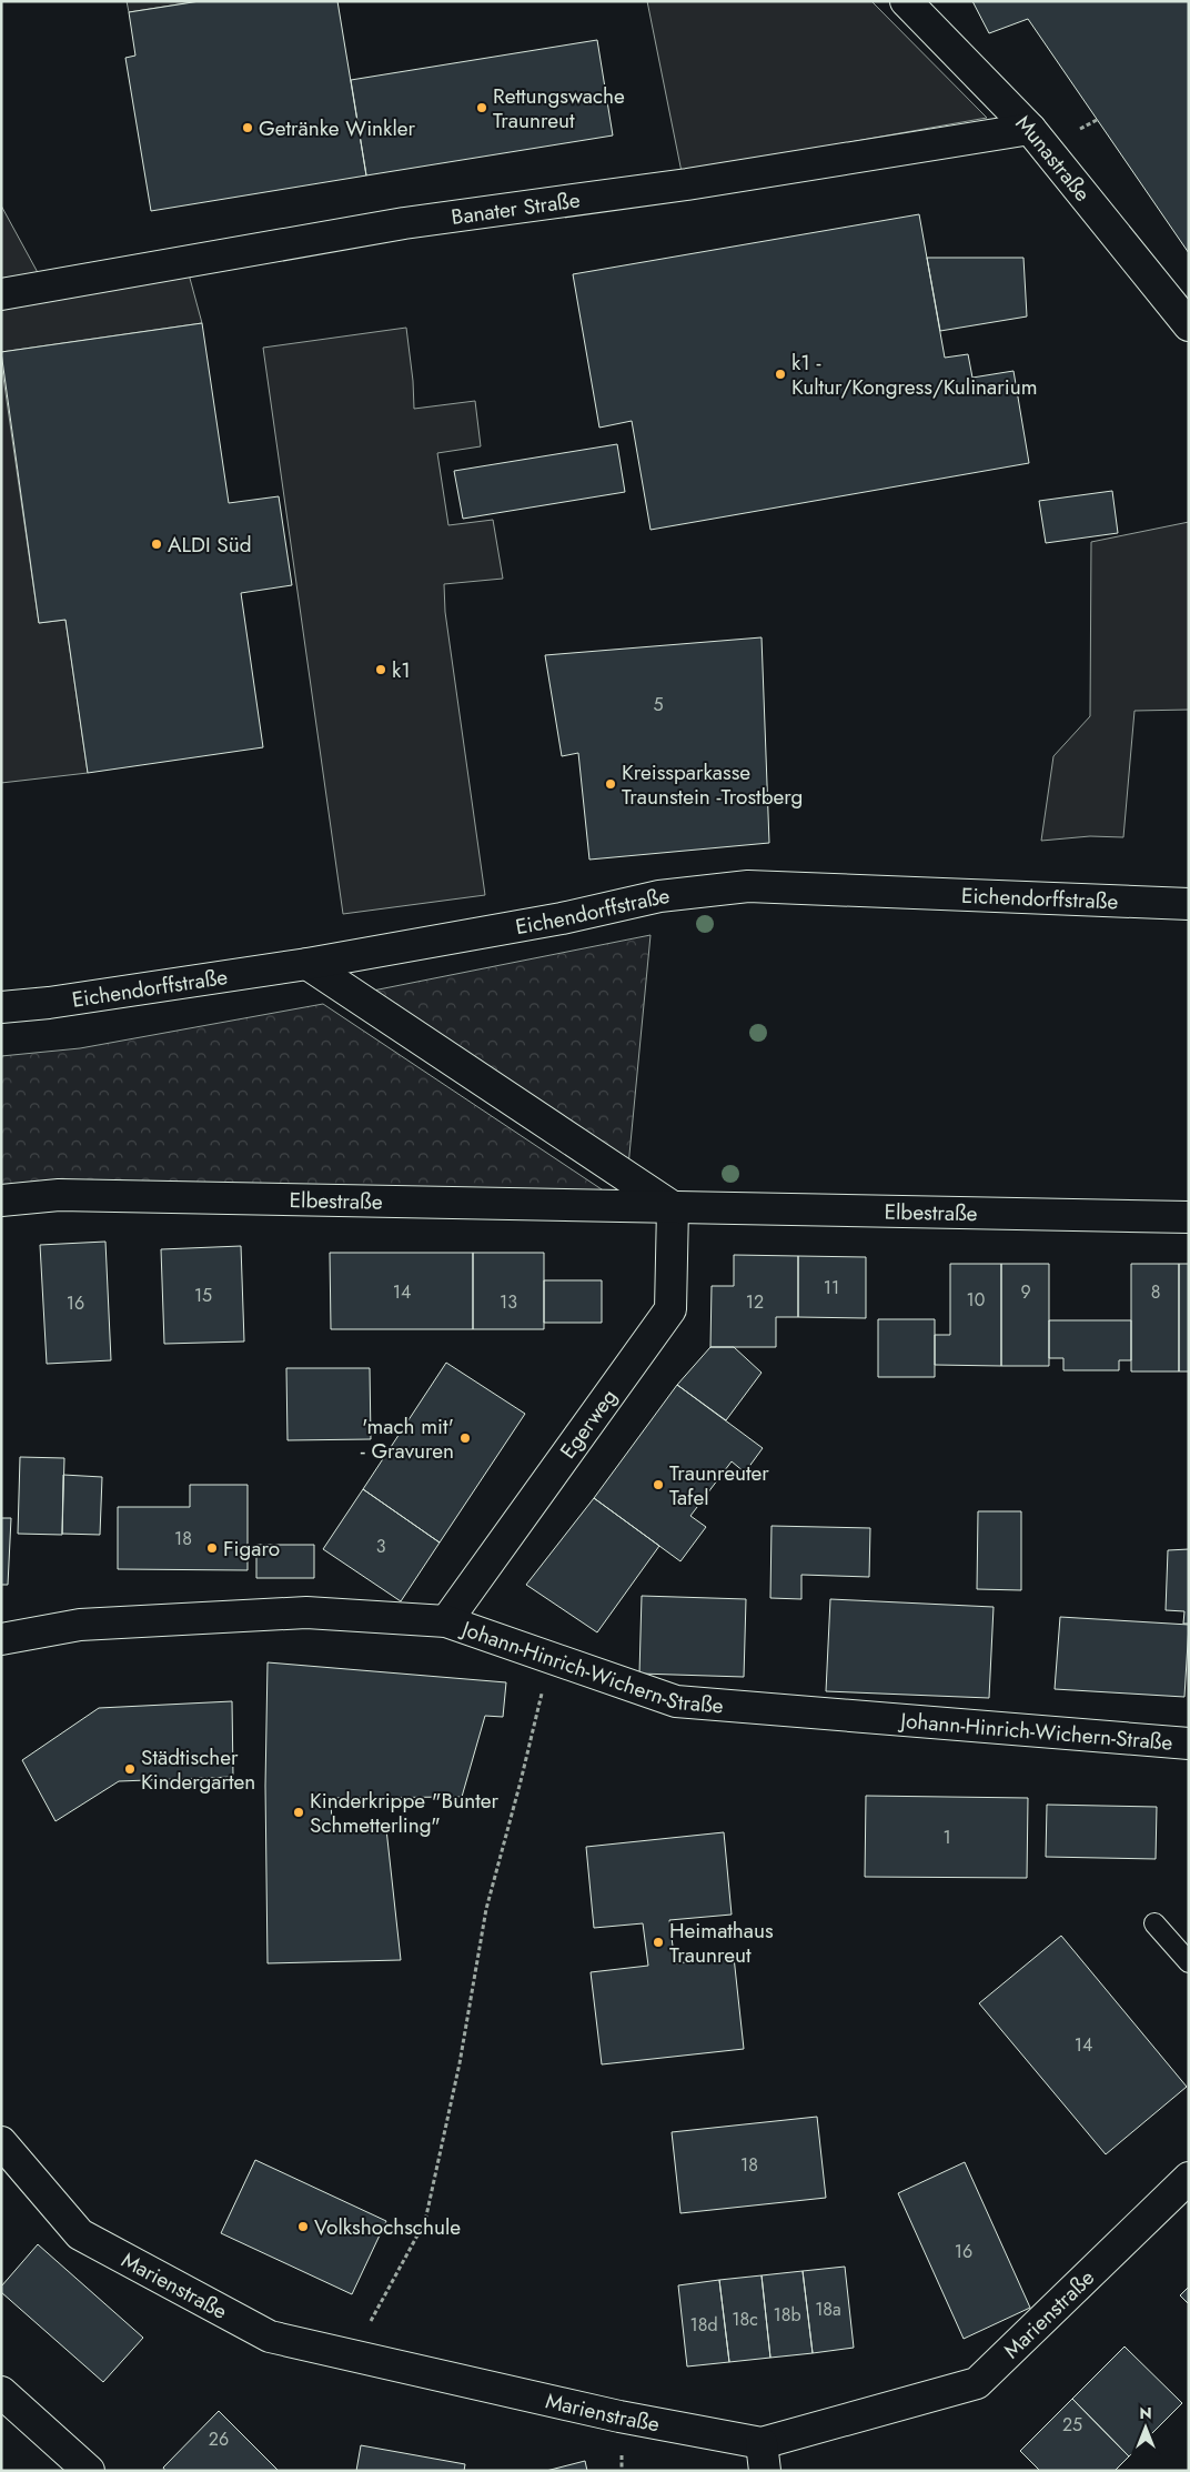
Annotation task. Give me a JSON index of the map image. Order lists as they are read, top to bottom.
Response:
{
  "streets": {
    "street": [
      "Munastraße",
      "Banater Straße",
      "Eichendorffstraße",
      "Elbestraße",
      "Egerweg",
      "Johann-Hinrich-Wichern-Straße",
      "Marienstraße"
    ]
  },
  "crossings": [
    ["Munastraße", "Banater Straße"],
    ["Elbestraße", "Egerweg"],
    ["Egerweg", "Johann-Hinrich-Wichern-Straße"]
  ],
  "places": [
    "Rettungswache Traunreut",
    "Getränke Winkler",
    "k1 - Kultur/Kongress/Kulinarium",
    "ALDI Süd",
    "k1",
    "Kreissparkasse Traunstein -Trostberg",
    "'mach mit' - Gravuren",
    "Traunreuter Tafel",
    "Figaro",
    "Städtischer Kindergarten",
    "Kinderkrippe \"Bunter Schmetterling\"",
    "Heimathaus Traunreut",
    "Volkshochschule"
  ],
  "house_numbers": [
    "5",
    "11",
    "14",
    "9",
    "8",
    "15",
    "10",
    "13",
    "12",
    "16",
    "18",
    "3",
    "1",
    "14",
    "18",
    "16",
    "18a",
    "18b",
    "18c",
    "18d",
    "25",
    "26"
  ],
  "north": "top"
}
